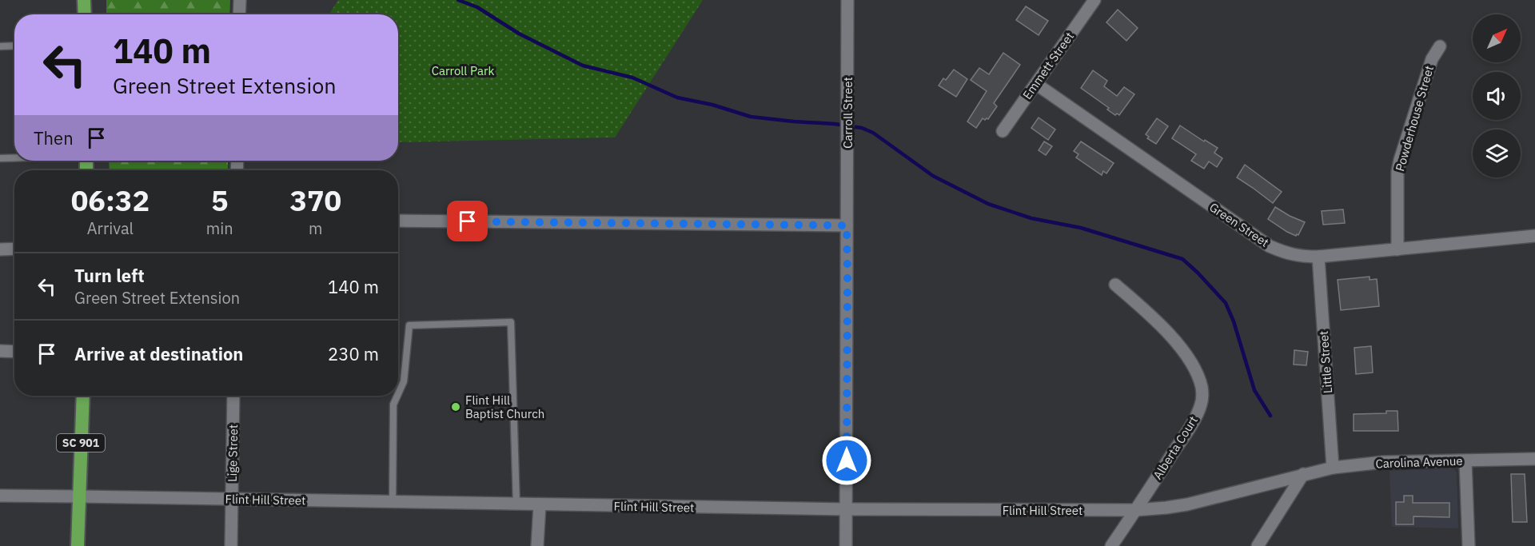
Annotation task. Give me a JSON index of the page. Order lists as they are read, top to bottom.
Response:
{
  "streets": {
    "highway": ["SC 901"],
    "street": [
      "Emmett Street",
      "Carroll Street",
      "Powderhouse Street",
      "Green Street",
      "Little Street",
      "Alberta Court",
      "Lige Street",
      "Carolina Avenue",
      "Flint Hill Street"
    ]
  },
  "crossings": [
    ["Emmett Street", "Green Street"],
    ["Carroll Street", "Flint Hill Street"],
    ["Powderhouse Street", "Green Street"],
    ["Green Street", "Little Street"],
    ["Little Street", "Carolina Avenue"],
    ["SC 901", "Flint Hill Street"],
    ["Alberta Court", "Flint Hill Street"],
    ["Lige Street", "Flint Hill Street"],
    ["Carolina Avenue", "Flint Hill Street"]
  ],
  "parks": ["Carroll Park"],
  "places": ["Flint Hill Baptist Church"],
  "north": "top right",
  "page": {
    "turn": ["140 m", "Green Street Extension"],
    "then": "Then",
    "eta": [
      "06:32",
      "Arrival",
      "5",
      "min",
      "370",
      "m"
    ],
    "list": [
      {
        "name": "Turn left",
        "note": "Green Street Extension",
        "value": "140 m"
      },
      {
        "name": "Arrive at destination",
        "value": "230 m"
      }
    ]
  }
}
